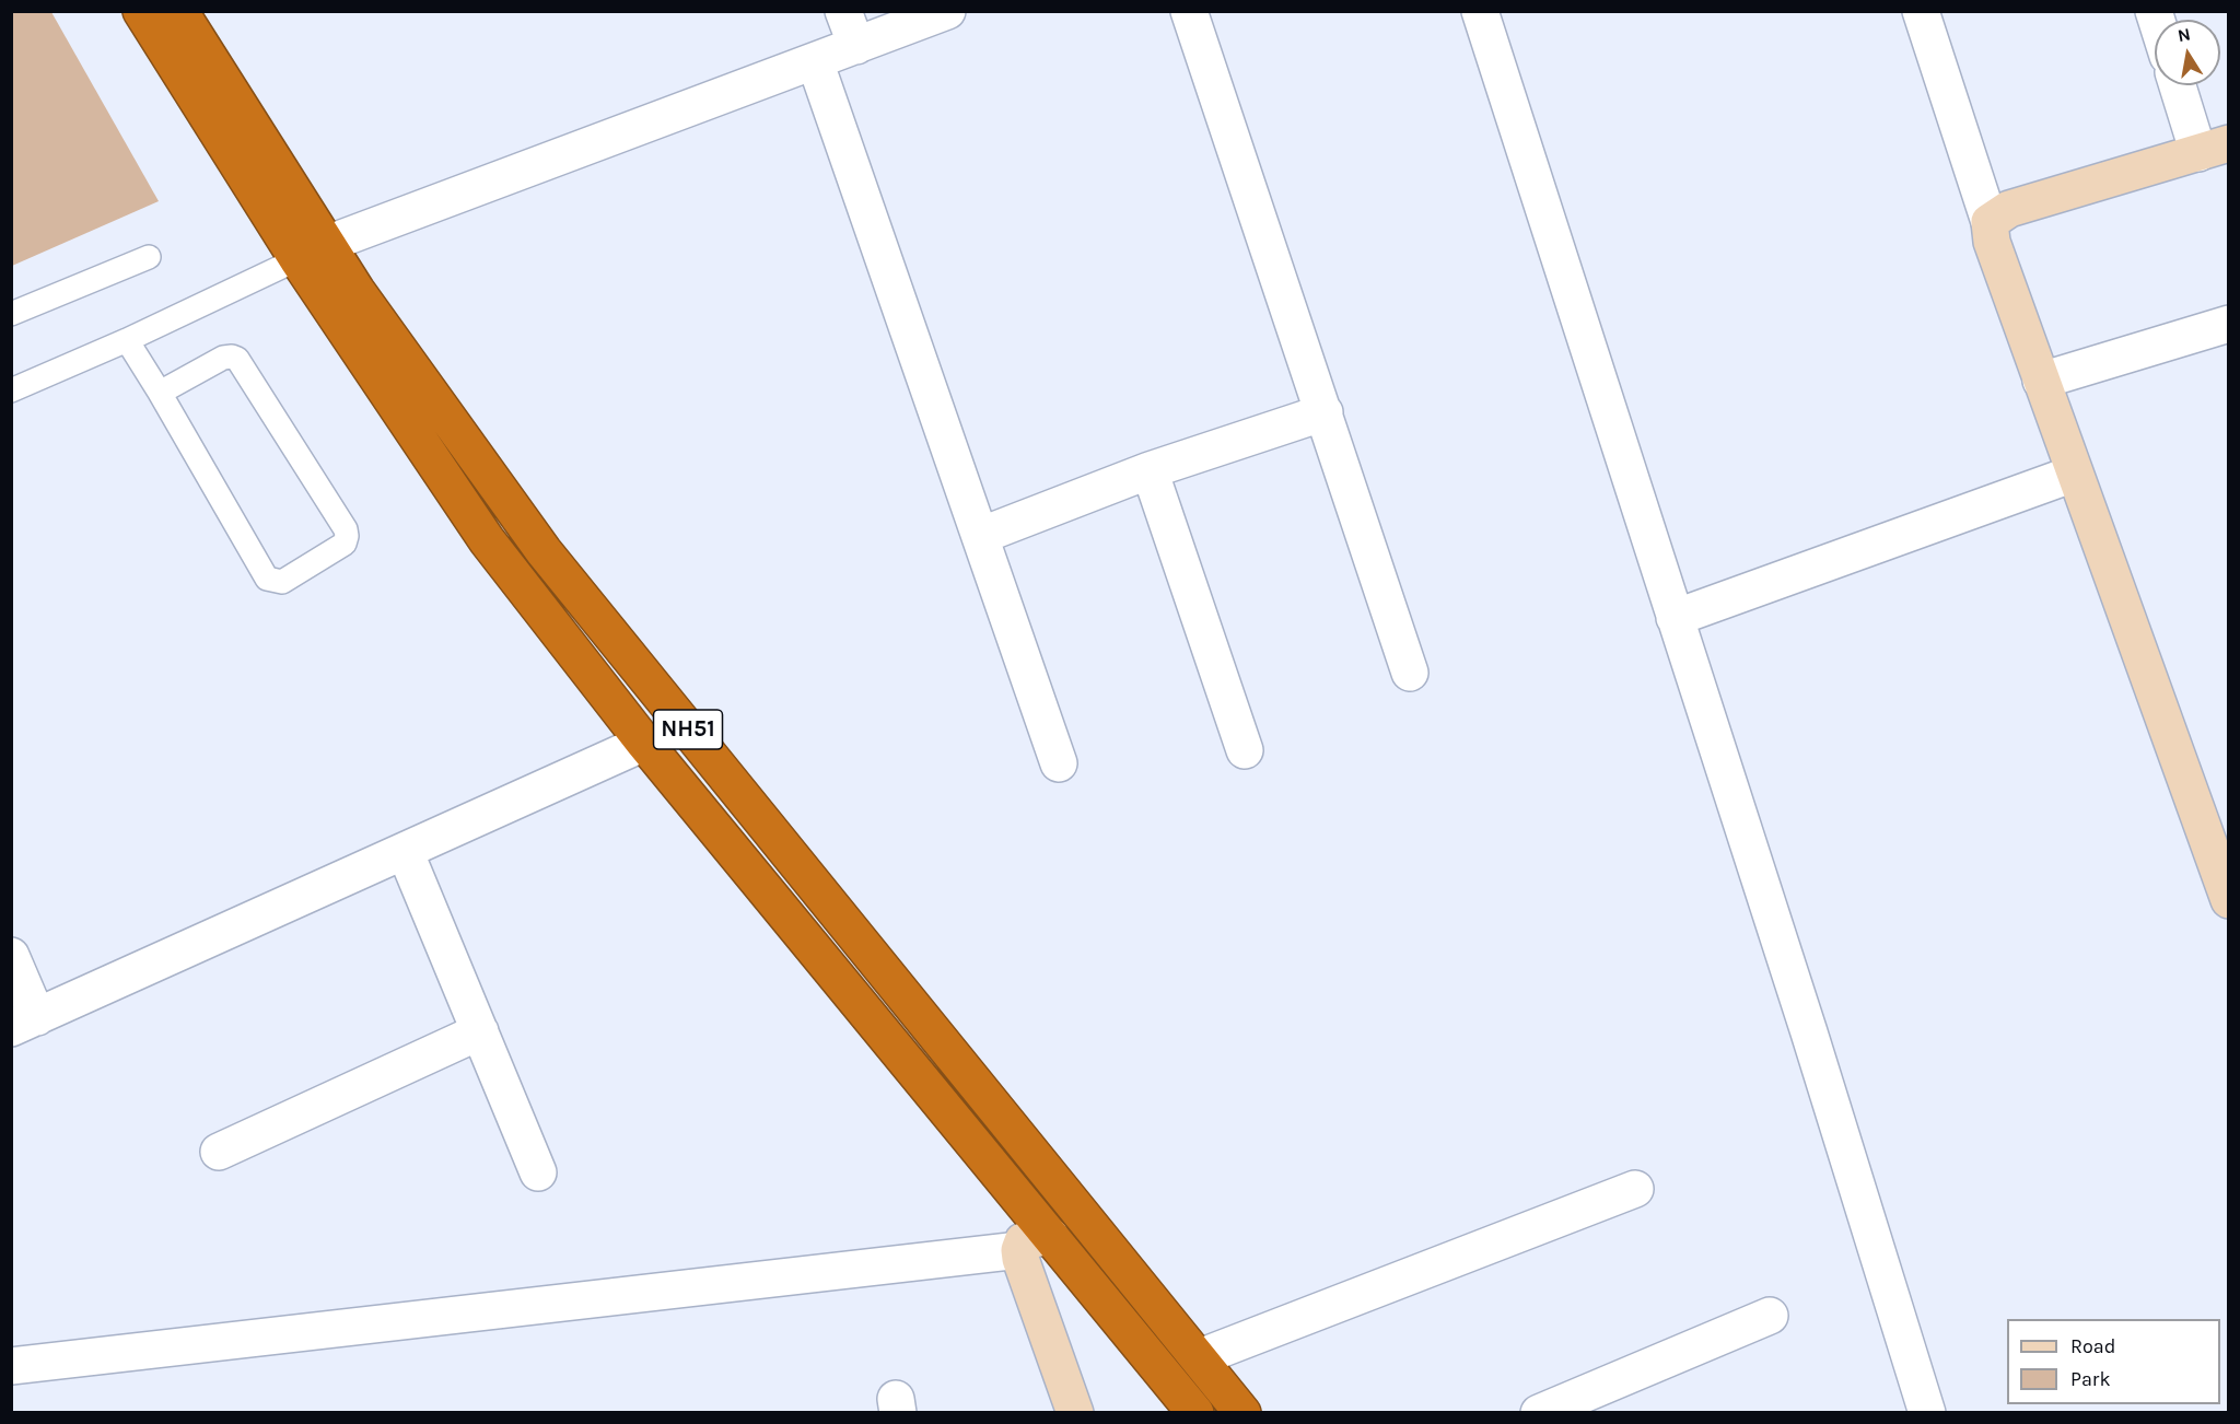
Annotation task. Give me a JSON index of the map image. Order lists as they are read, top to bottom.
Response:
{
  "streets": {
    "highway": ["NH51"]
  },
  "legend": ["Road", "Park"],
  "north": "top"
}
